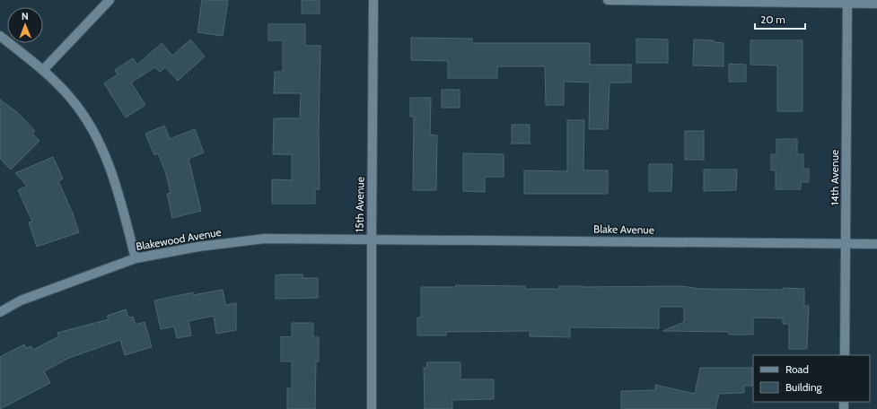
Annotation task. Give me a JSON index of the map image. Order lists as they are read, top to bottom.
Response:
{
  "streets": {
    "street": [
      "14th Avenue",
      "15th Avenue",
      "Blake Avenue",
      "Blakewood Avenue"
    ]
  },
  "crossings": [
    ["14th Avenue", "Blake Avenue"],
    ["15th Avenue", "Blake Avenue"],
    ["15th Avenue", "Blakewood Avenue"],
    ["Blake Avenue", "Blakewood Avenue"]
  ],
  "legend": ["Road", "Building"],
  "scale_bar": "20 m",
  "north": "top"
}
